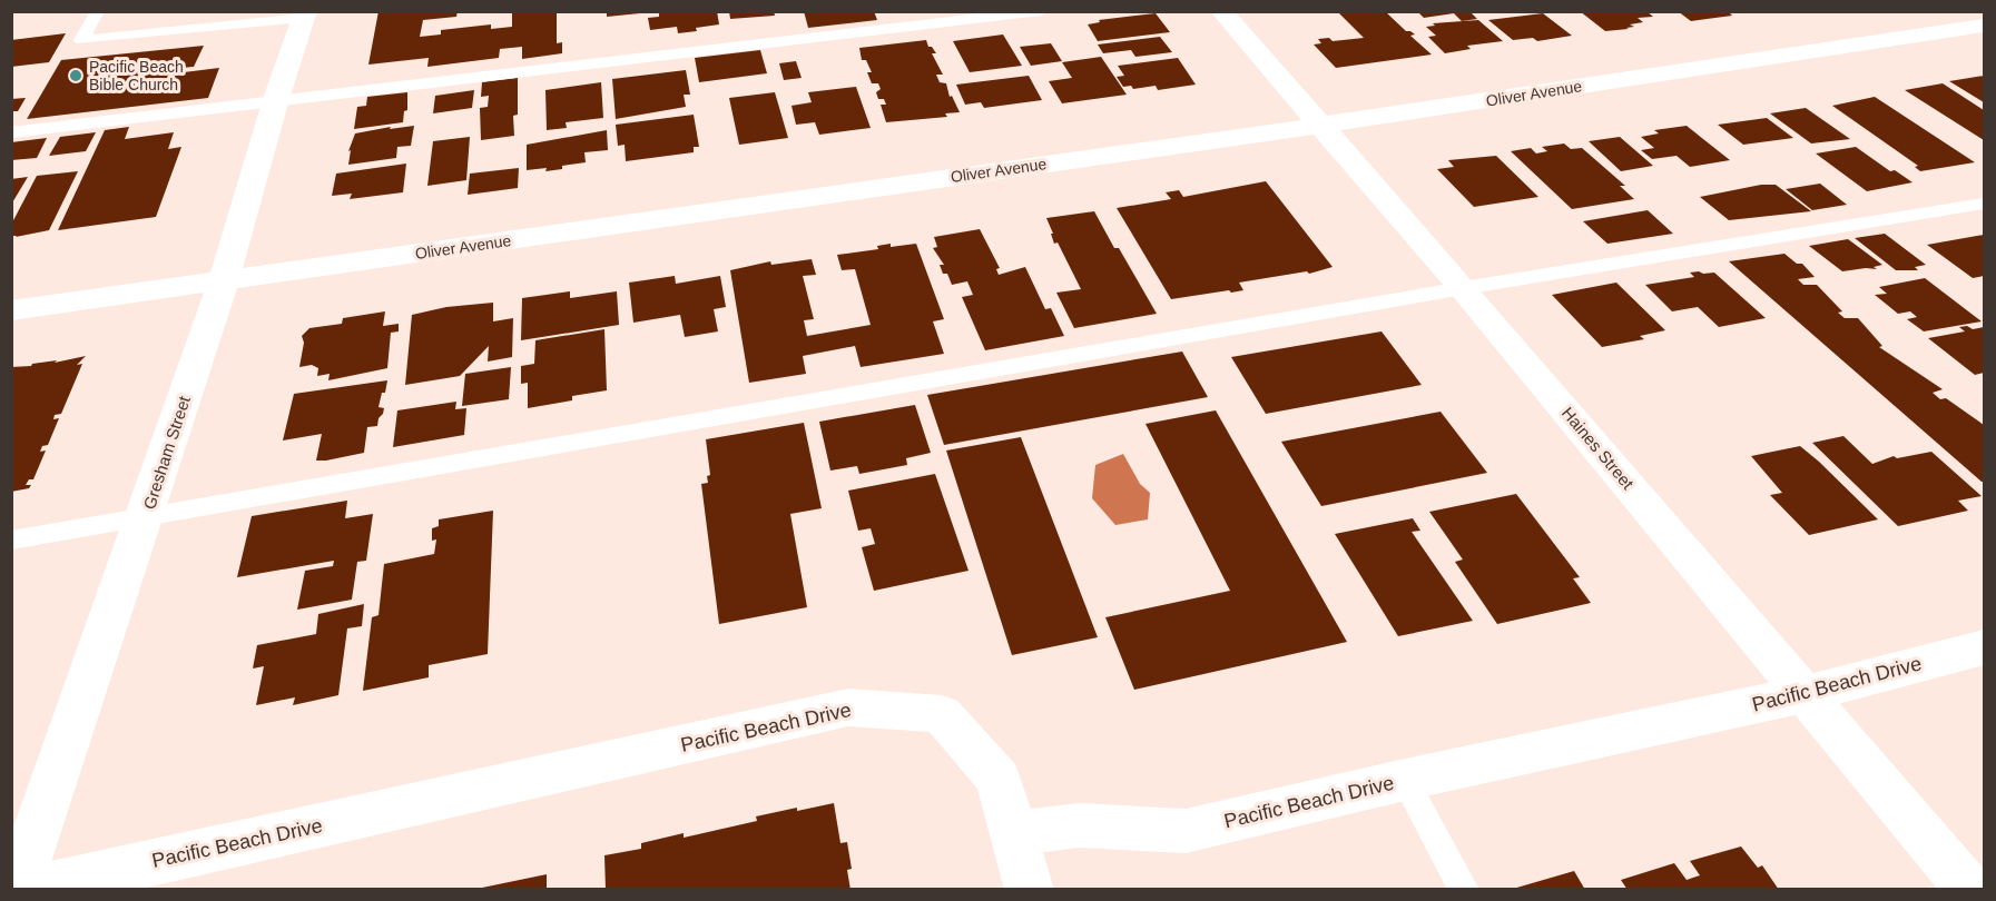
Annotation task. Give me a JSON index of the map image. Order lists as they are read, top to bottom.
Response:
{
  "streets": {
    "street": [
      "Oliver Avenue",
      "Haines Street",
      "Gresham Street",
      "Pacific Beach Drive"
    ]
  },
  "crossings": [
    ["Oliver Avenue", "Haines Street"],
    ["Oliver Avenue", "Gresham Street"],
    ["Haines Street", "Pacific Beach Drive"]
  ],
  "places": ["Pacific Beach Bible Church"]
}
